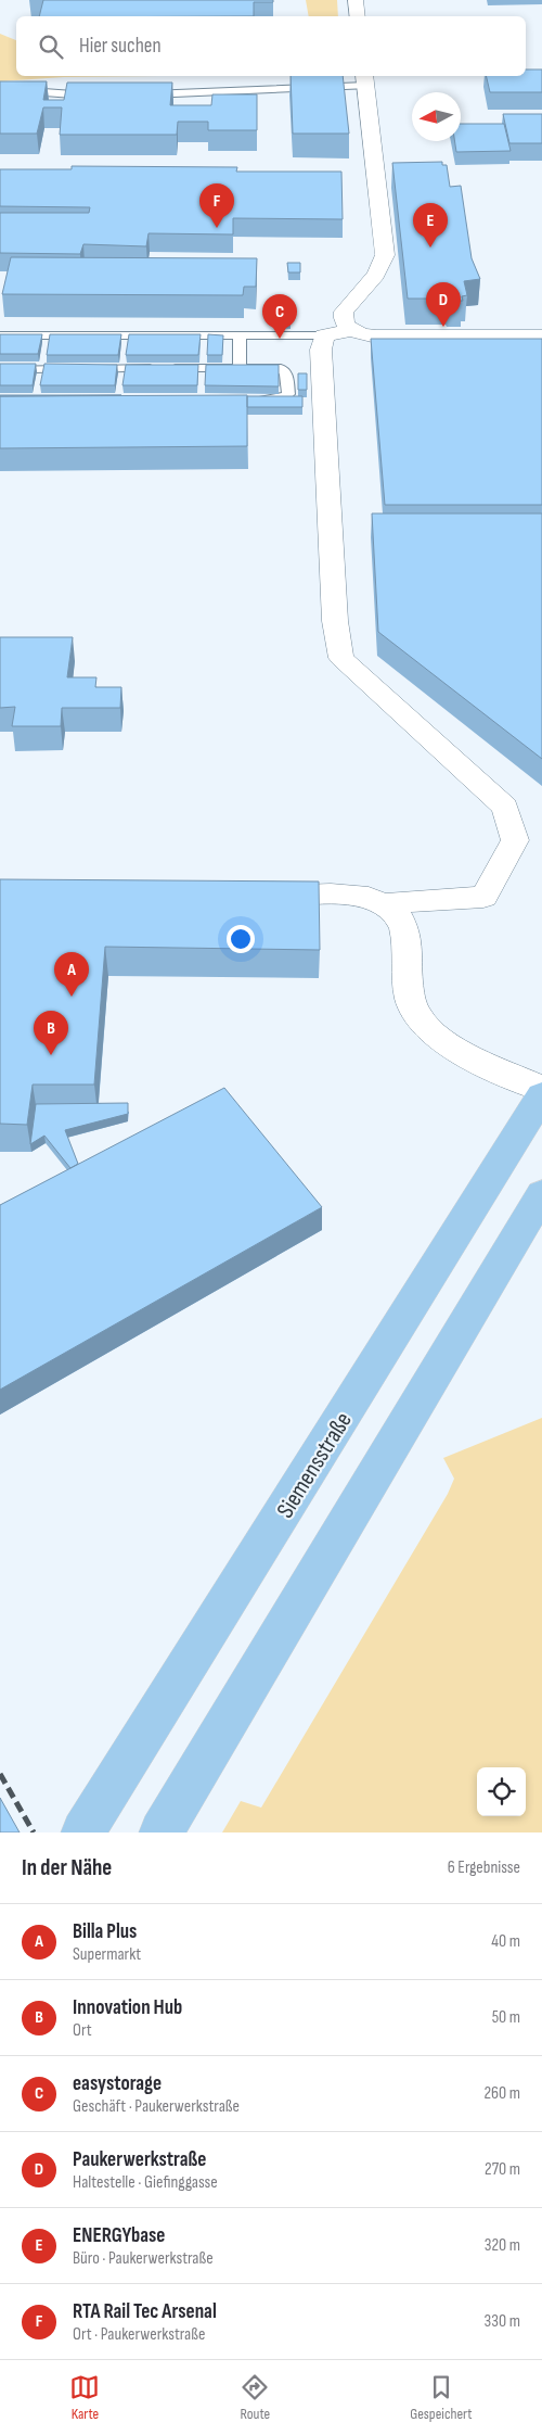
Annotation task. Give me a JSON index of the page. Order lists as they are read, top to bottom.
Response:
{
  "streets": {
    "main road": ["Siemensstraße"]
  },
  "north": "left",
  "page": {
    "search": "Hier suchen",
    "pins": [
      "F",
      "E",
      "D",
      "C",
      "A",
      "B"
    ],
    "heading": ["In der Nähe", "6 Ergebnisse"],
    "list": [
      {
        "mark": "A",
        "name": "Billa Plus",
        "note": "Supermarkt",
        "value": "40 m"
      },
      {
        "mark": "B",
        "name": "Innovation Hub",
        "note": "Ort",
        "value": "50 m"
      },
      {
        "mark": "C",
        "name": "easystorage",
        "note": "Geschäft · Paukerwerkstraße",
        "value": "260 m"
      },
      {
        "mark": "D",
        "name": "Paukerwerkstraße",
        "note": "Haltestelle · Giefinggasse",
        "value": "270 m"
      },
      {
        "mark": "E",
        "name": "ENERGYbase",
        "note": "Büro · Paukerwerkstraße",
        "value": "320 m"
      },
      {
        "mark": "F",
        "name": "RTA Rail Tec Arsenal",
        "note": "Ort · Paukerwerkstraße",
        "value": "330 m"
      }
    ],
    "nav": ["Karte", "Route", "Gespeichert"]
  }
}
